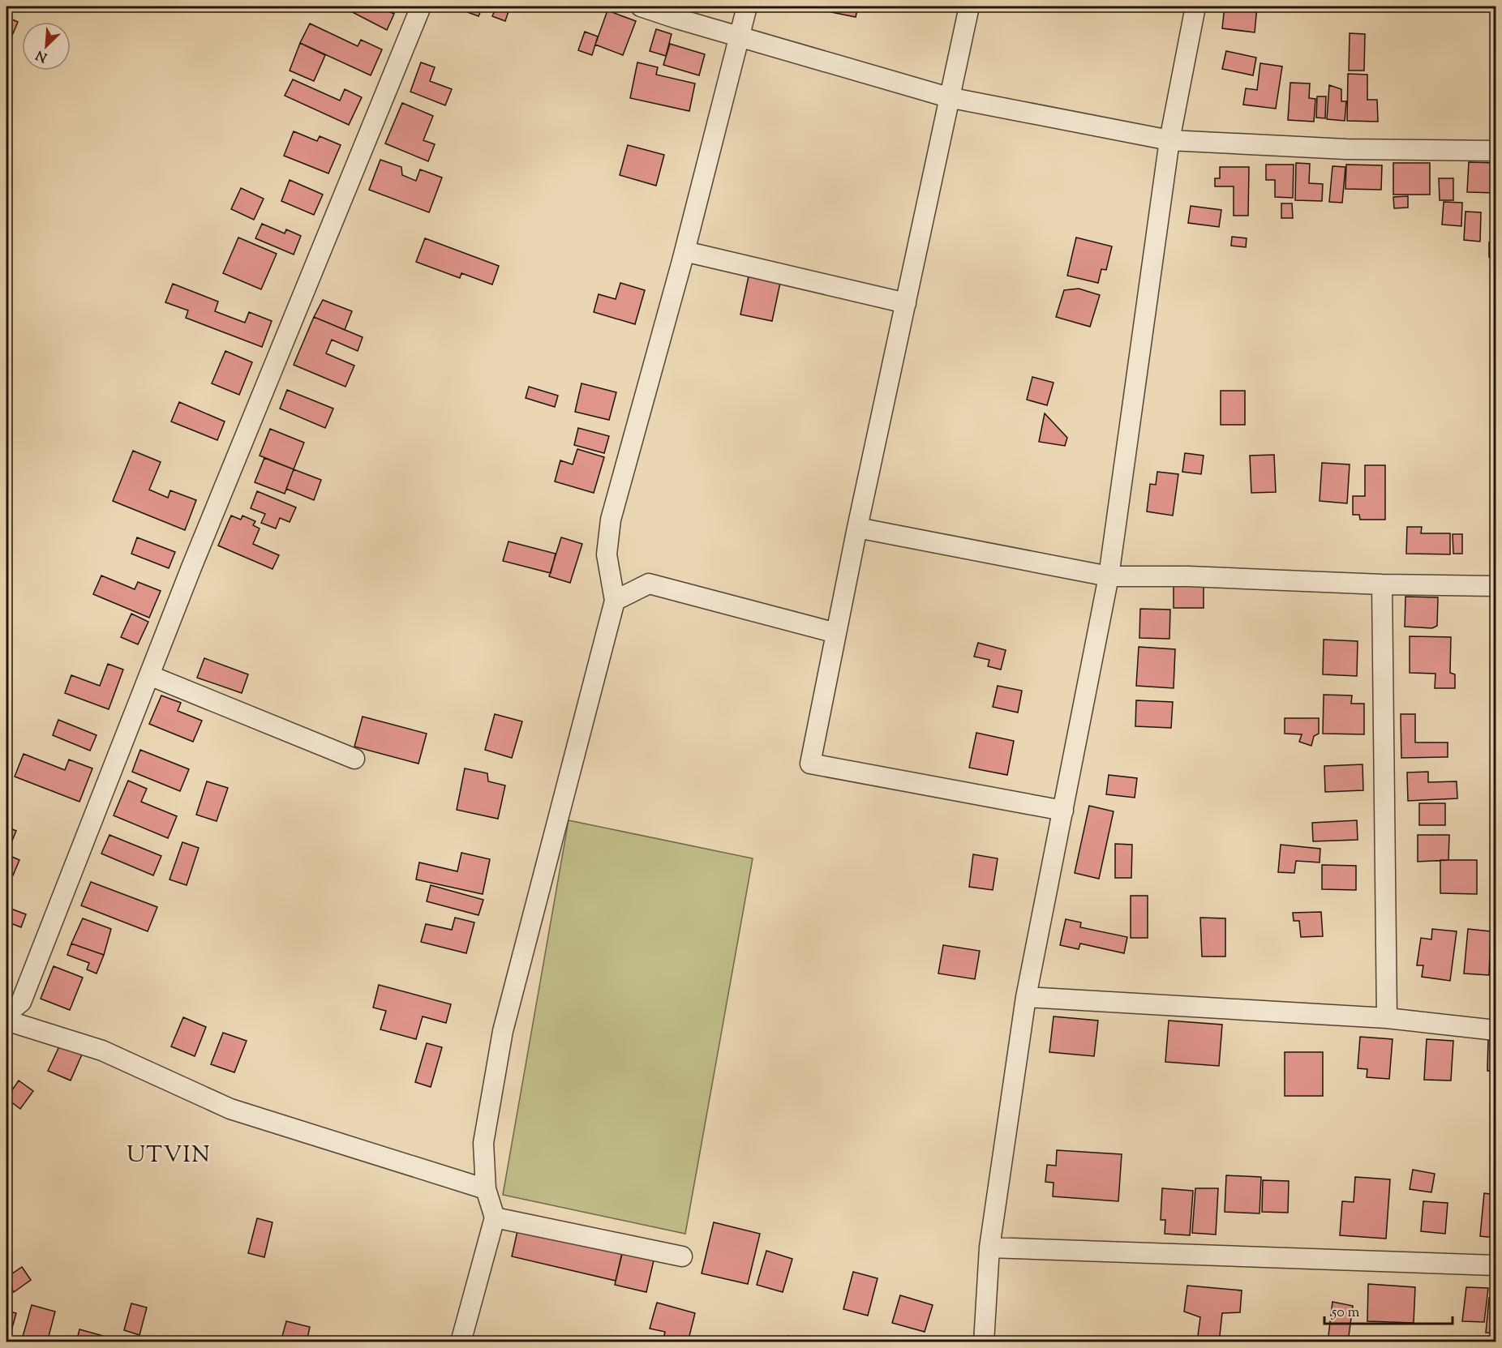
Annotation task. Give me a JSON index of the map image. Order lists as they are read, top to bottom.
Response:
{
  "districts": ["UTVIN"],
  "scale_bar": "50 m",
  "north": "bottom left"
}
